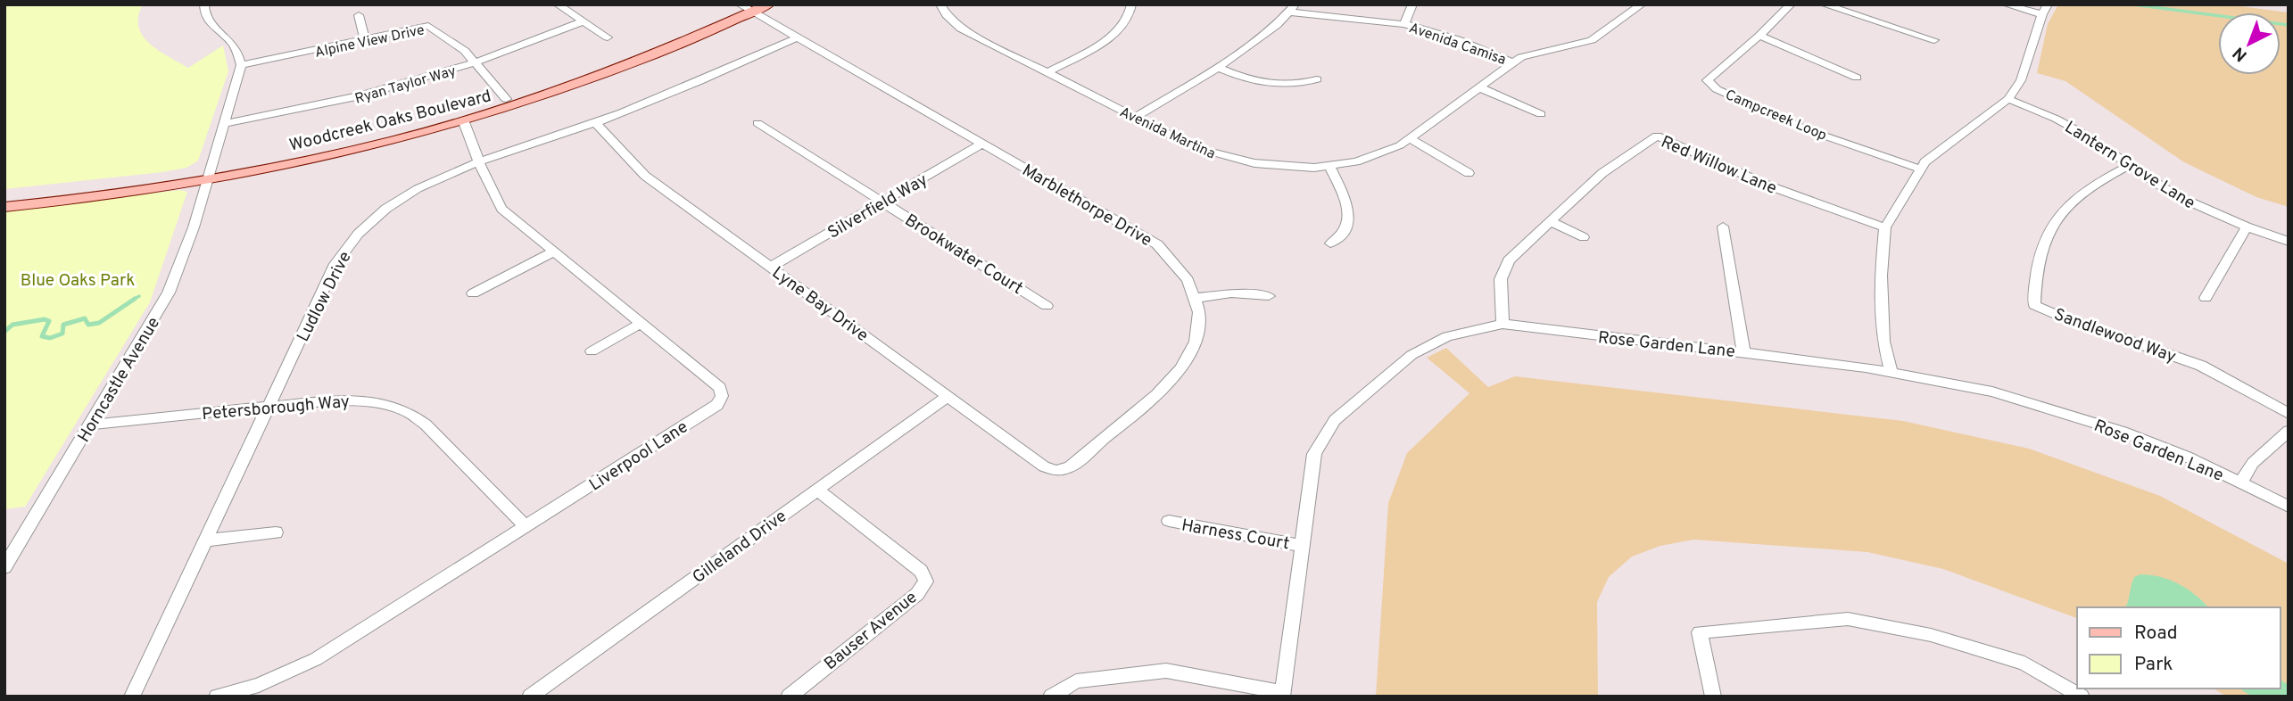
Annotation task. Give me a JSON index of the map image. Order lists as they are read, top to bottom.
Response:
{
  "streets": {
    "main road": ["Woodcreek Oaks Boulevard"],
    "street": [
      "Alpine View Drive",
      "Avenida Camisa",
      "Ryan Taylor Way",
      "Campcreek Loop",
      "Avenida Martina",
      "Red Willow Lane",
      "Lantern Grove Lane",
      "Marblethorpe Drive",
      "Silverfield Way",
      "Brookwater Court",
      "Ludlow Drive",
      "Lyne Bay Drive",
      "Sandlewood Way",
      "Rose Garden Lane",
      "Horncastle Avenue",
      "Petersborough Way",
      "Liverpool Lane",
      "Harness Court",
      "Gilleland Drive",
      "Bauser Avenue"
    ]
  },
  "crossings": [
    ["Alpine View Drive", "Ryan Taylor Way"],
    ["Alpine View Drive", "Woodcreek Oaks Boulevard"],
    ["Alpine View Drive", "Horncastle Avenue"],
    ["Avenida Camisa", "Avenida Martina"],
    ["Ryan Taylor Way", "Horncastle Avenue"],
    ["Woodcreek Oaks Boulevard", "Marblethorpe Drive"],
    ["Woodcreek Oaks Boulevard", "Horncastle Avenue"],
    ["Woodcreek Oaks Boulevard", "Liverpool Lane"],
    ["Red Willow Lane", "Rose Garden Lane"],
    ["Lantern Grove Lane", "Sandlewood Way"],
    ["Marblethorpe Drive", "Silverfield Way"],
    ["Marblethorpe Drive", "Ludlow Drive"],
    ["Marblethorpe Drive", "Lyne Bay Drive"],
    ["Silverfield Way", "Brookwater Court"],
    ["Silverfield Way", "Lyne Bay Drive"],
    ["Ludlow Drive", "Lyne Bay Drive"],
    ["Ludlow Drive", "Petersborough Way"],
    ["Ludlow Drive", "Liverpool Lane"],
    ["Lyne Bay Drive", "Gilleland Drive"],
    ["Rose Garden Lane", "Harness Court"],
    ["Horncastle Avenue", "Petersborough Way"],
    ["Petersborough Way", "Liverpool Lane"],
    ["Gilleland Drive", "Bauser Avenue"]
  ],
  "parks": ["Blue Oaks Park"],
  "legend": ["Road", "Park"],
  "north": "bottom left"
}
